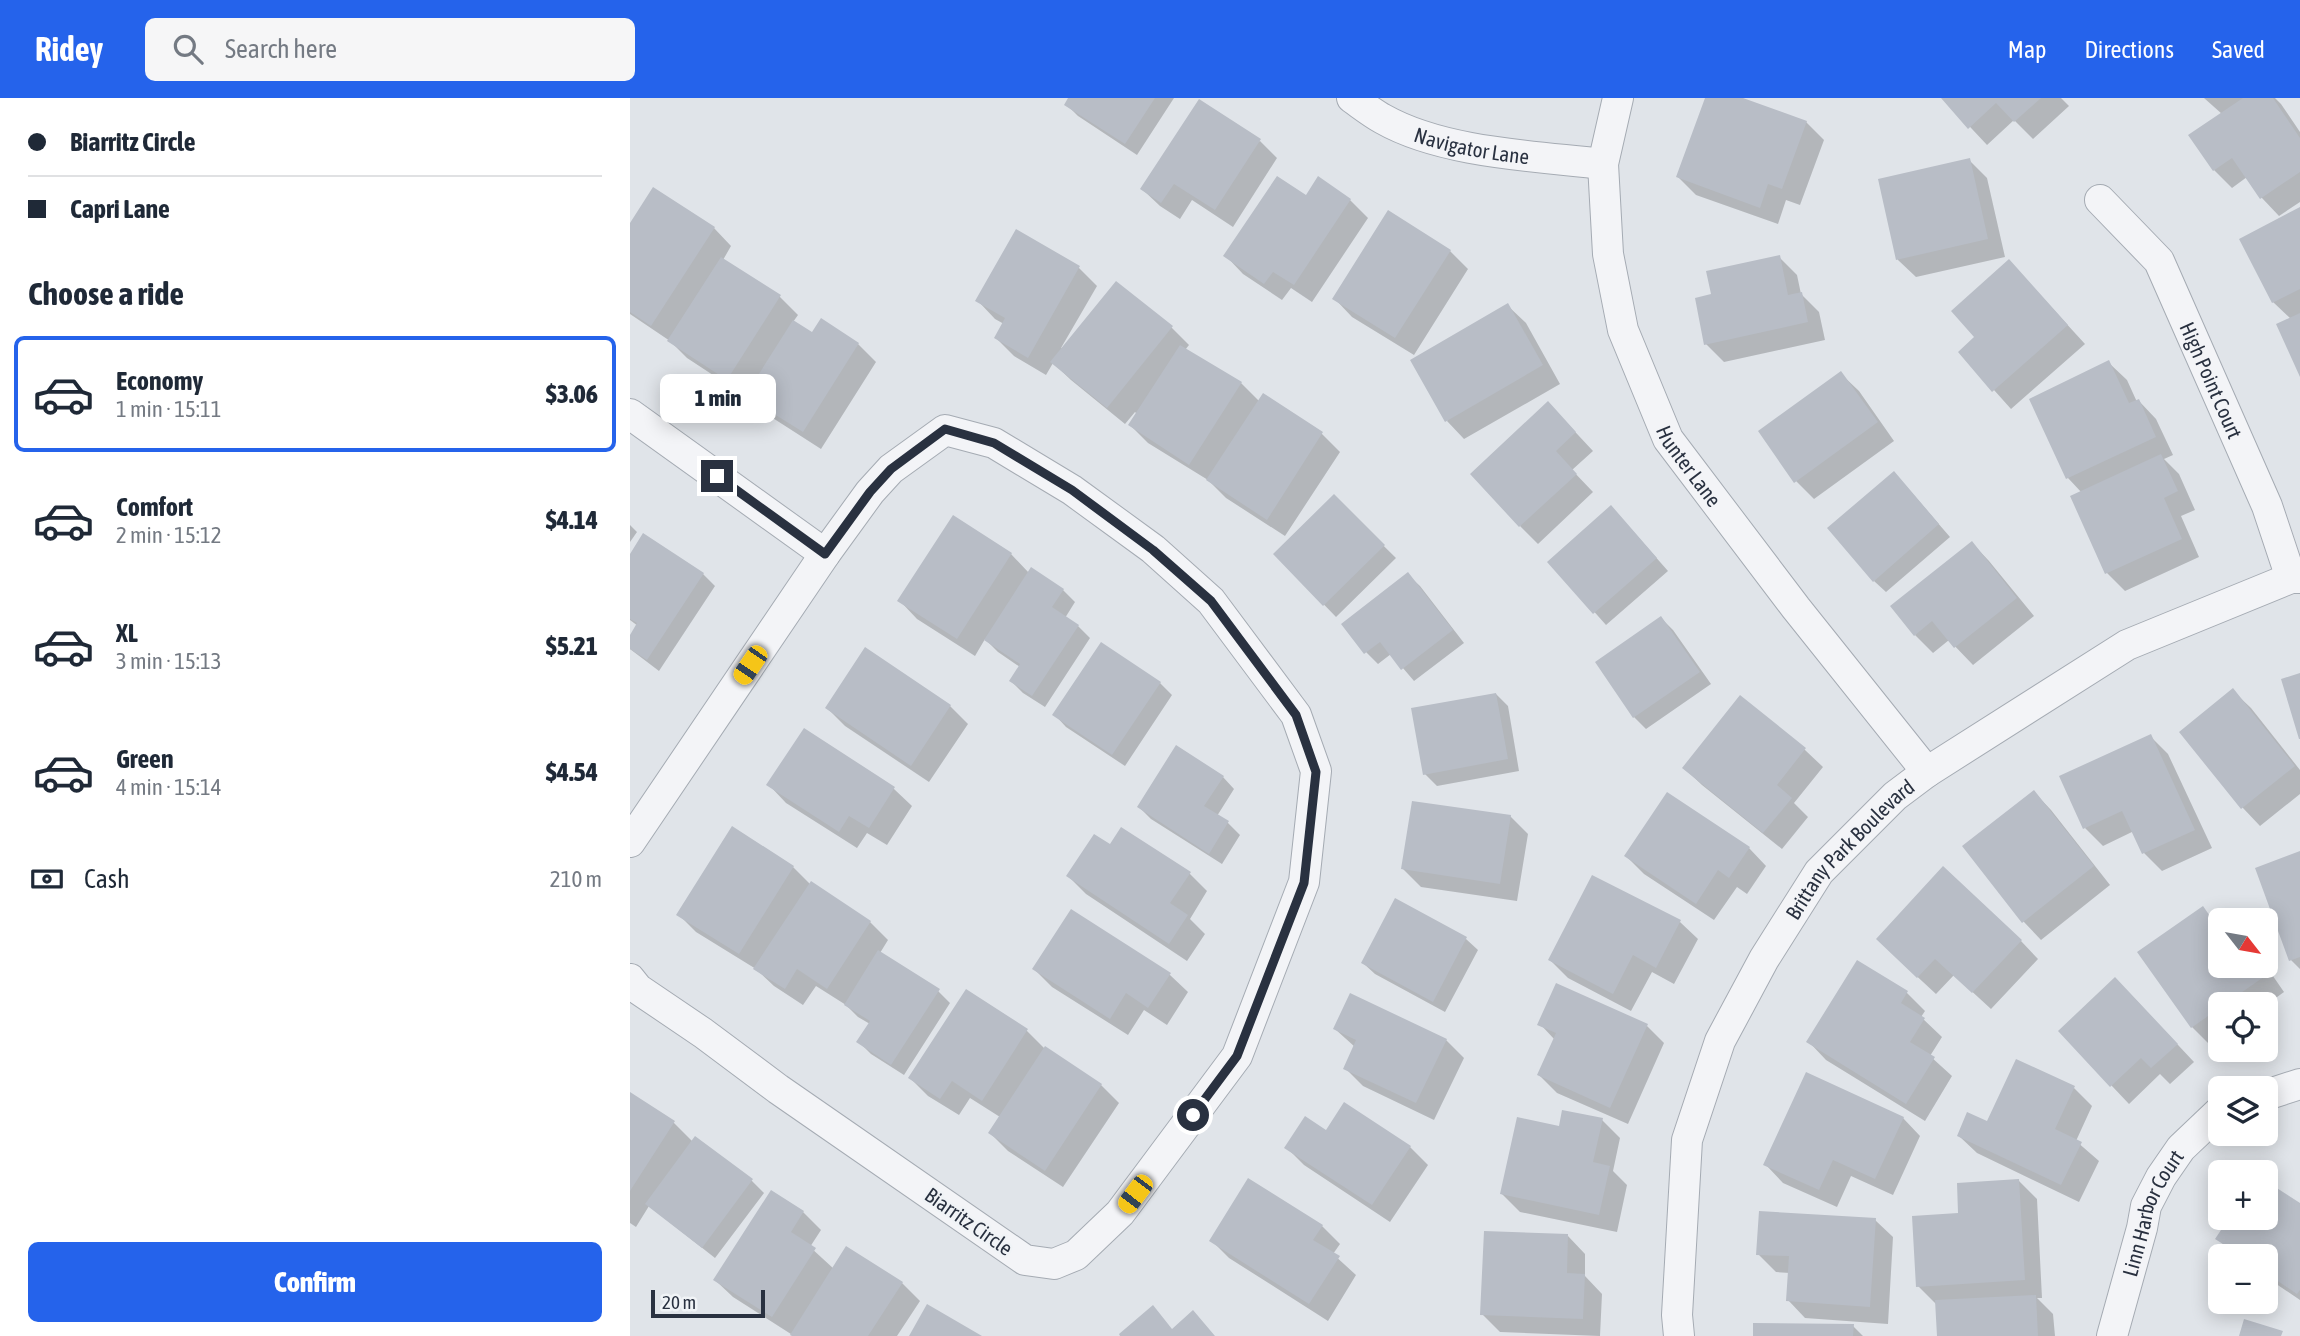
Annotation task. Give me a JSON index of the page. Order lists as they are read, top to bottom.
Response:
{
  "streets": {
    "street": [
      "Navigator Lane",
      "High Point Court",
      "Hunter Lane",
      "Brittany Park Boulevard",
      "Linn Harbor Court",
      "Biarritz Circle"
    ]
  },
  "crossings": [
    ["Navigator Lane", "Hunter Lane"],
    ["High Point Court", "Brittany Park Boulevard"],
    ["Hunter Lane", "Brittany Park Boulevard"]
  ],
  "scale_bar": "20 m",
  "north": "bottom right",
  "page": {
    "header": "Ridey",
    "search": "Search here",
    "nav": ["Map", "Directions", "Saved"],
    "banner": ["Biarritz Circle", "Capri Lane"],
    "heading": "Choose a ride",
    "list": [
      {
        "name": "Economy",
        "note": "1 min · 15:11",
        "value": "$3.06"
      },
      {
        "name": "Comfort",
        "note": "2 min · 15:12",
        "value": "$4.14"
      },
      {
        "name": "XL",
        "note": "3 min · 15:13",
        "value": "$5.21"
      },
      {
        "name": "Green",
        "note": "4 min · 15:14",
        "value": "$4.54"
      }
    ],
    "bubble": "1 min",
    "pay": ["Cash", "210 m"],
    "map_buttons": ["+", "−"],
    "buttons": "Confirm",
    "scale": "20 m"
  }
}
